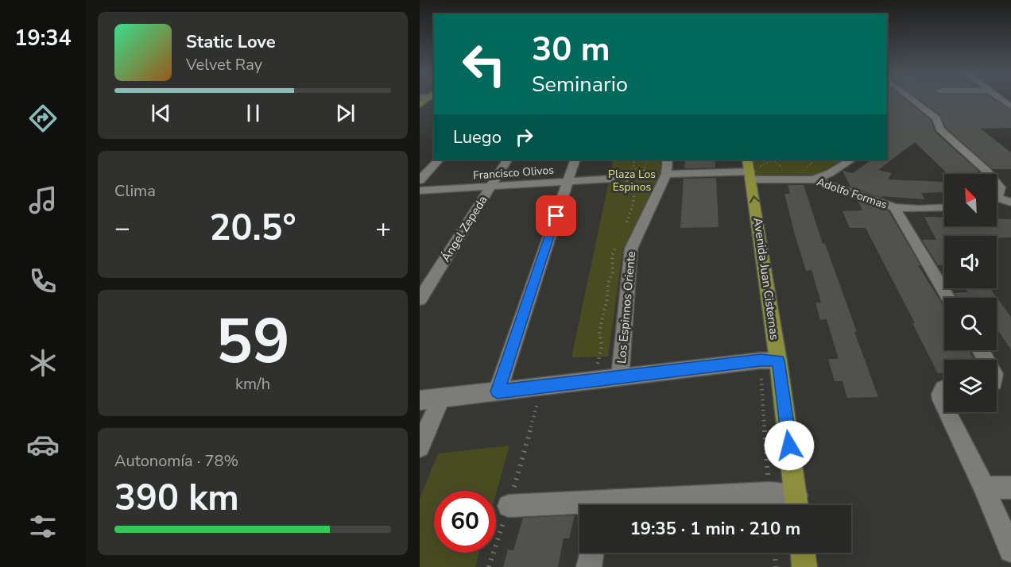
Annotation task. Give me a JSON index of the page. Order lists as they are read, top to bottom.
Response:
{
  "streets": {
    "main road": ["Avenida Juan Cisternas"],
    "street": [
      "Francisco Olivos",
      "Adolfo Formas",
      "Ángel Zepeda",
      "Los Espinnos Oriente"
    ]
  },
  "crossings": [
    ["Francisco Olivos", "Ángel Zepeda"],
    ["Adolfo Formas", "Avenida Juan Cisternas"],
    ["Adolfo Formas", "Los Espinnos Oriente"]
  ],
  "one_way": ["Avenida Juan Cisternas"],
  "parks": ["Plaza Los Espinos"],
  "north": "top left",
  "page": {
    "tabs": "19:34",
    "turn": ["30 m", "Seminario"],
    "song": ["Static Love", "Velvet Ray"],
    "then": "Luego",
    "tile": [
      "Clima",
      ["59", "km/h"],
      ["Autonomía · 78%", "390 km"]
    ],
    "heat": ["−", "20.5°", "+"],
    "limit": "60",
    "trip": "19:35 · 1 min · 210 m"
  }
}
